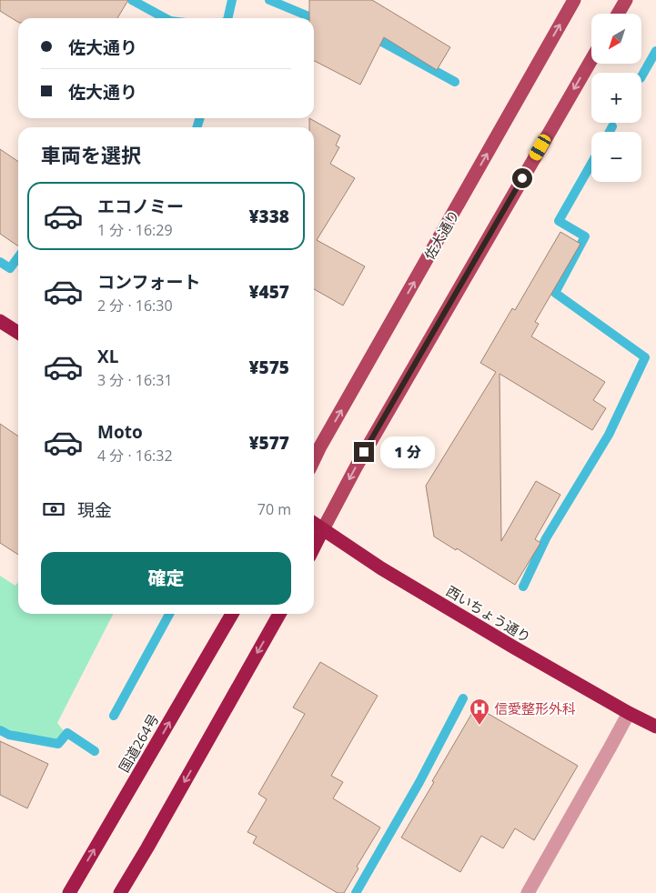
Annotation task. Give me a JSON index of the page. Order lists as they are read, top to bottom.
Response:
{
  "streets": {
    "highway": ["西いちょう通り", "国道264号"],
    "main road": ["佐大通り"]
  },
  "places": {
    "hospital": ["信愛整形外科"]
  },
  "north": "bottom left",
  "page": {
    "map_buttons": ["+", "−"],
    "banner": ["佐大通り", "佐大通り"],
    "heading": "車両を選択",
    "list": [
      {
        "name": "エコノミー",
        "note": "1 分 · 16:29",
        "value": "¥338"
      },
      {
        "name": "コンフォート",
        "note": "2 分 · 16:30",
        "value": "¥457"
      },
      {
        "name": "XL",
        "note": "3 分 · 16:31",
        "value": "¥575"
      },
      {
        "name": "Moto",
        "note": "4 分 · 16:32",
        "value": "¥577"
      }
    ],
    "bubble": "1 分",
    "pay": ["現金", "70 m"],
    "buttons": "確定"
  }
}
